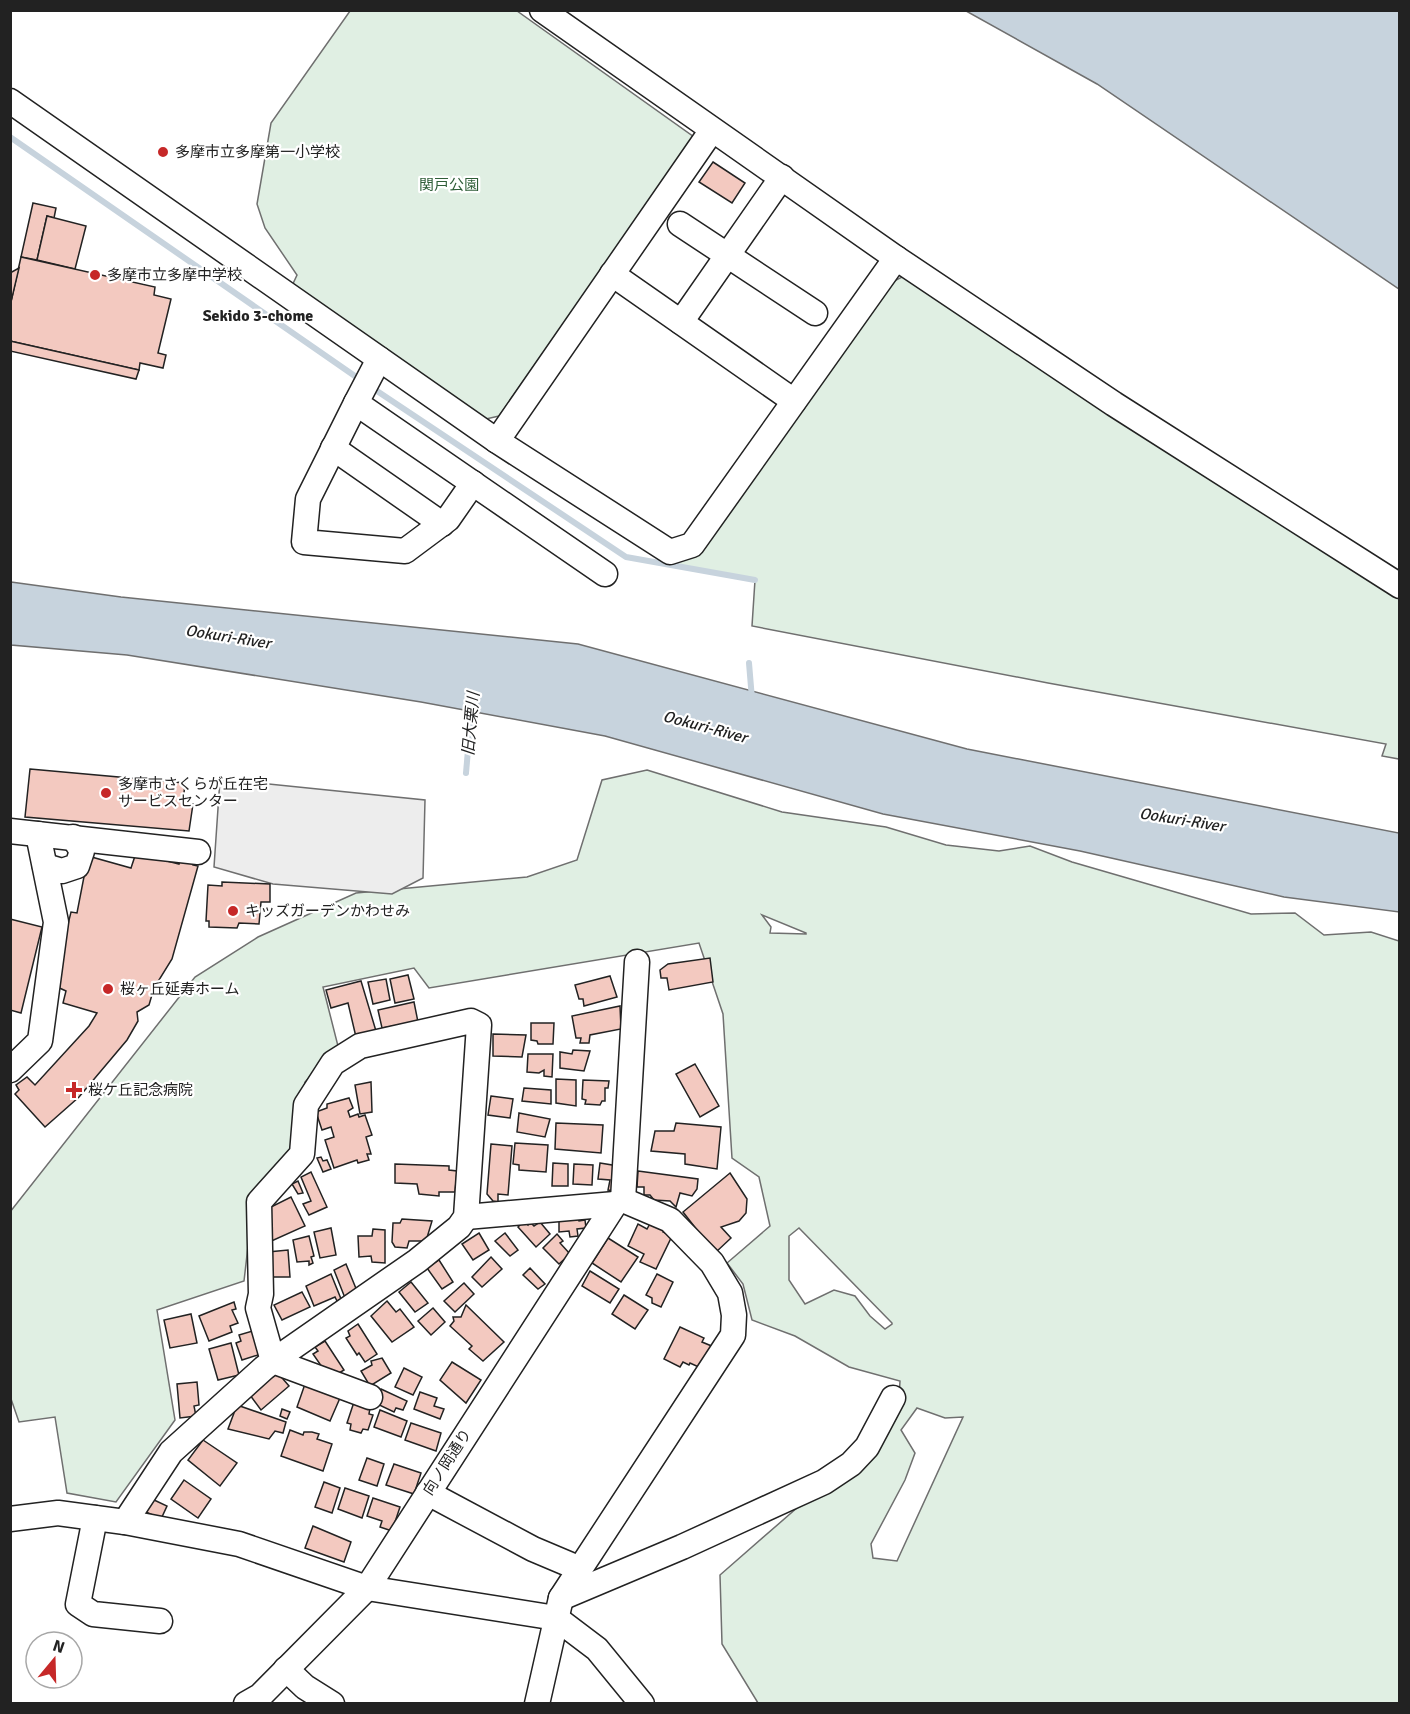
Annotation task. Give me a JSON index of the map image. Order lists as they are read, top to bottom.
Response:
{
  "streets": {
    "street": ["向ノ岡通り"]
  },
  "districts": ["Sekido 3-chome"],
  "water": ["Ookuri-River", "旧大栗川"],
  "parks": ["関戸公園"],
  "places": {
    "other": [
      "多摩市立多摩第一小学校",
      "多摩市立多摩中学校",
      "多摩市さくらが丘在宅 サービスセンター",
      "キッズガーデンかわせみ",
      "桜ヶ丘延寿ホーム"
    ],
    "health": ["桜ケ丘記念病院"]
  },
  "north": "top"
}
